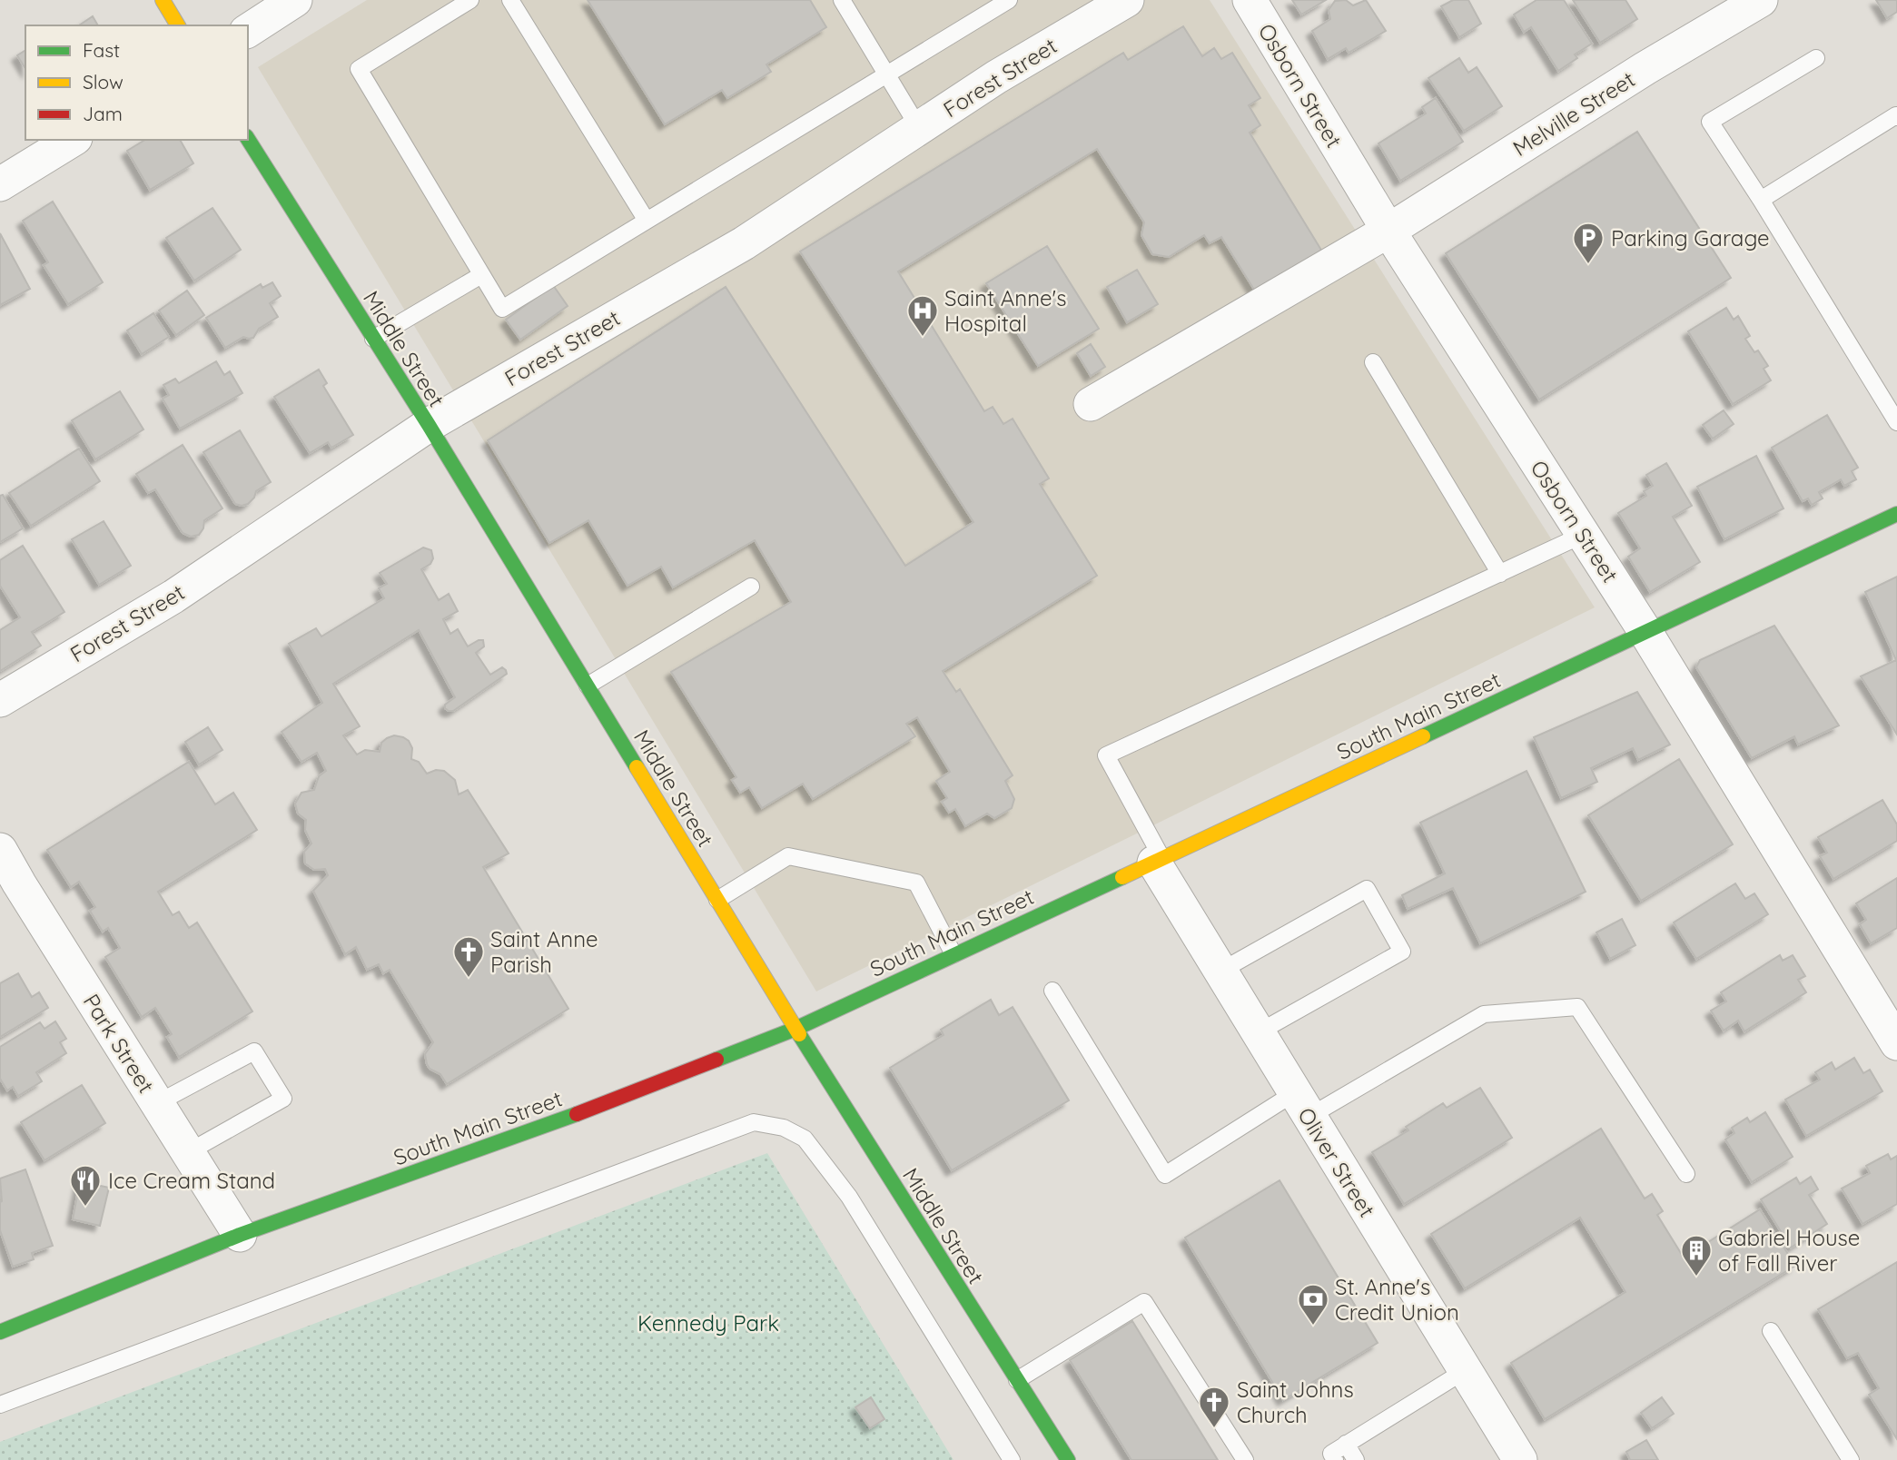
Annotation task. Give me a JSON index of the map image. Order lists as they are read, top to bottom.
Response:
{
  "streets": {
    "main road": ["Middle Street", "South Main Street"],
    "street": [
      "Forest Street",
      "Osborn Street",
      "Melville Street",
      "Park Street",
      "Oliver Street"
    ]
  },
  "crossings": [
    ["Forest Street", "Middle Street"],
    ["Osborn Street", "Melville Street"],
    ["Osborn Street", "South Main Street"],
    ["Middle Street", "South Main Street"],
    ["South Main Street", "Park Street"],
    ["South Main Street", "Oliver Street"]
  ],
  "parks": ["Kennedy Park"],
  "places": {
    "parking": ["Parking Garage"],
    "hospital": ["Saint Anne's Hospital"],
    "church": ["Saint Anne Parish", "Saint Johns Church"],
    "restaurant": ["Ice Cream Stand"],
    "building": ["Gabriel House of Fall River"],
    "bank": ["St. Anne's Credit Union"]
  },
  "legend": ["Fast", "Slow", "Jam"]
}
